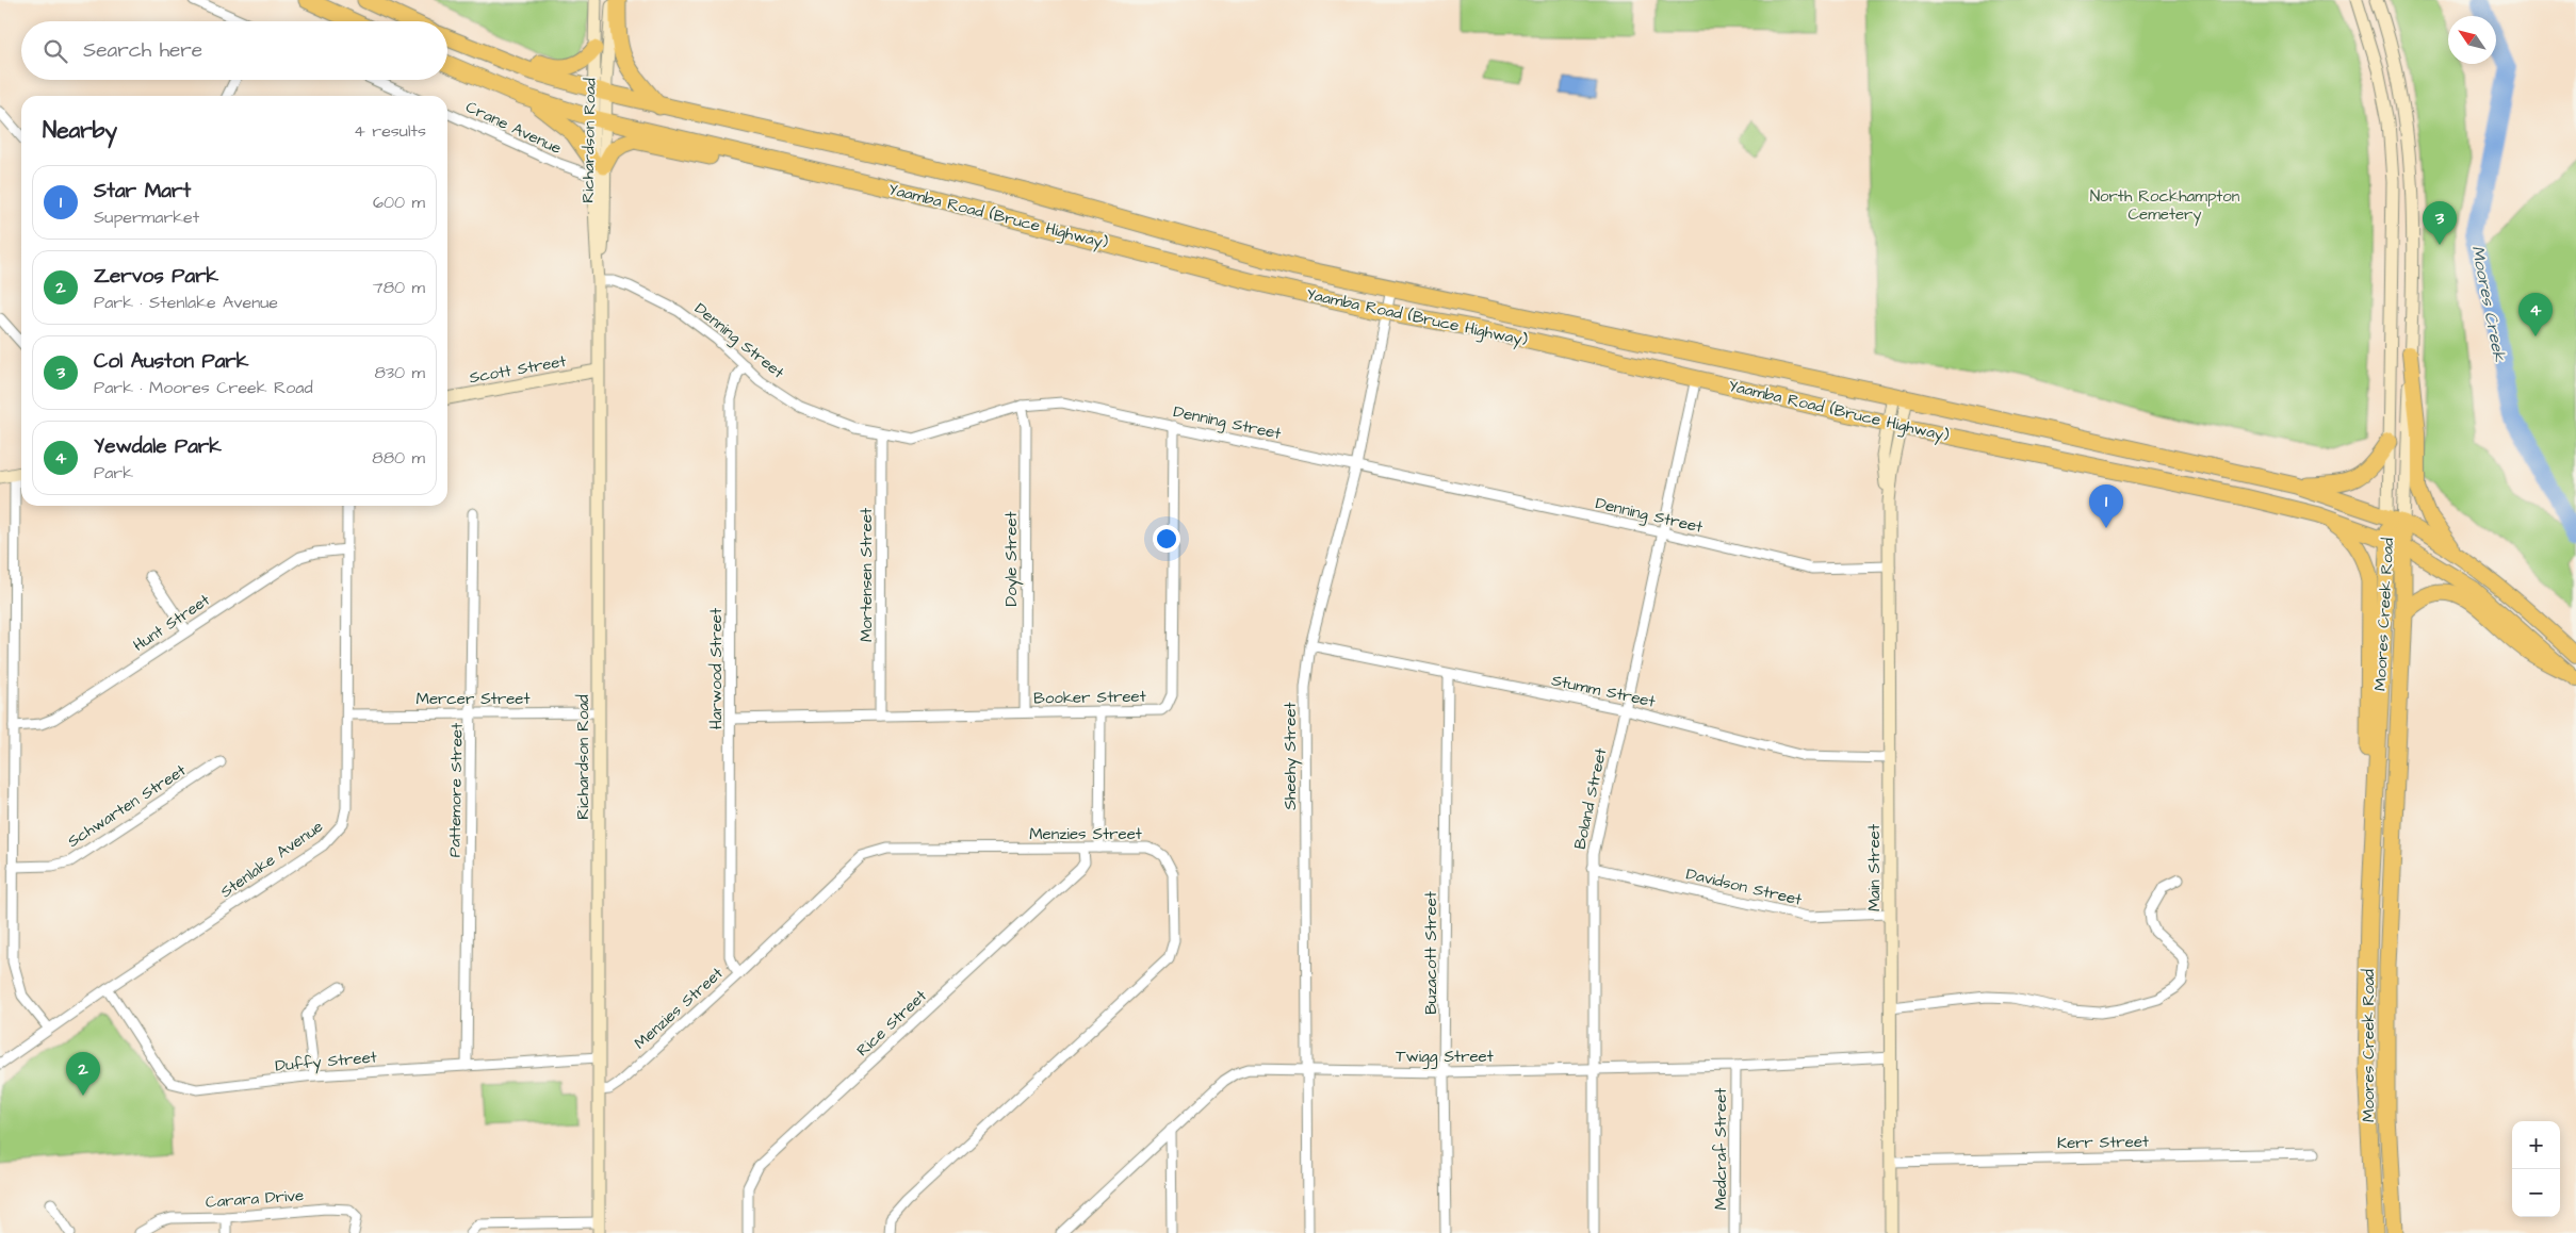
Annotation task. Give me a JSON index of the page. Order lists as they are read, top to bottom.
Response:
{
  "streets": {
    "highway": ["Yaamba Road (Bruce Highway)", "Moores Creek Road"],
    "main road": ["Richardson Road", "Scott Street", "Main Street"],
    "street": [
      "Crane Avenue",
      "Denning Street",
      "Doyle Street",
      "Mortensen Street",
      "Hunt Street",
      "Harwood Street",
      "Stumm Street",
      "Booker Street",
      "Mercer Street",
      "Sheehy Street",
      "Pattemore Street",
      "Boland Street",
      "Schwarten Street",
      "Menzies Street",
      "Stenlake Avenue",
      "Davidson Street",
      "Buzacott Street",
      "Rice Street",
      "Twigg Street",
      "Duffy Street",
      "Kerr Street",
      "Medcraf Street",
      "Carara Drive"
    ]
  },
  "crossings": [
    ["Crane Avenue", "Richardson Road"],
    ["Richardson Road", "Yaamba Road (Bruce Highway)"],
    ["Richardson Road", "Denning Street"],
    ["Richardson Road", "Scott Street"],
    ["Richardson Road", "Mercer Street"],
    ["Richardson Road", "Menzies Street"],
    ["Richardson Road", "Duffy Street"],
    ["Yaamba Road (Bruce Highway)", "Moores Creek Road"],
    ["Yaamba Road (Bruce Highway)", "Sheehy Street"],
    ["Yaamba Road (Bruce Highway)", "Boland Street"],
    ["Yaamba Road (Bruce Highway)", "Main Street"],
    ["Denning Street", "Doyle Street"],
    ["Denning Street", "Mortensen Street"],
    ["Denning Street", "Harwood Street"],
    ["Denning Street", "Booker Street"],
    ["Denning Street", "Sheehy Street"],
    ["Denning Street", "Boland Street"],
    ["Denning Street", "Main Street"],
    ["Doyle Street", "Booker Street"],
    ["Mortensen Street", "Booker Street"],
    ["Hunt Street", "Stenlake Avenue"],
    ["Harwood Street", "Booker Street"],
    ["Harwood Street", "Menzies Street"],
    ["Stumm Street", "Sheehy Street"],
    ["Stumm Street", "Boland Street"],
    ["Stumm Street", "Main Street"],
    ["Stumm Street", "Buzacott Street"],
    ["Mercer Street", "Pattemore Street"],
    ["Mercer Street", "Stenlake Avenue"],
    ["Sheehy Street", "Twigg Street"],
    ["Pattemore Street", "Duffy Street"],
    ["Boland Street", "Davidson Street"],
    ["Boland Street", "Twigg Street"],
    ["Menzies Street", "Rice Street"],
    ["Stenlake Avenue", "Duffy Street"],
    ["Main Street", "Davidson Street"],
    ["Main Street", "Twigg Street"],
    ["Main Street", "Kerr Street"],
    ["Buzacott Street", "Twigg Street"],
    ["Twigg Street", "Medcraf Street"]
  ],
  "water": ["Moores Creek"],
  "parks": ["North Rockhampton Cemetery"],
  "north": "top left",
  "page": {
    "search": "Search here",
    "heading": ["Nearby", "4 results"],
    "list": [
      {
        "mark": "1",
        "name": "Star Mart",
        "note": "Supermarket",
        "value": "600 m"
      },
      {
        "mark": "2",
        "name": "Zervos Park",
        "note": "Park · Stenlake Avenue",
        "value": "780 m"
      },
      {
        "mark": "3",
        "name": "Col Auston Park",
        "note": "Park · Moores Creek Road",
        "value": "830 m"
      },
      {
        "mark": "4",
        "name": "Yewdale Park",
        "note": "Park",
        "value": "880 m"
      }
    ],
    "pins": [
      "3",
      "4",
      "1",
      "2"
    ],
    "map_buttons": ["+", "−"]
  }
}
